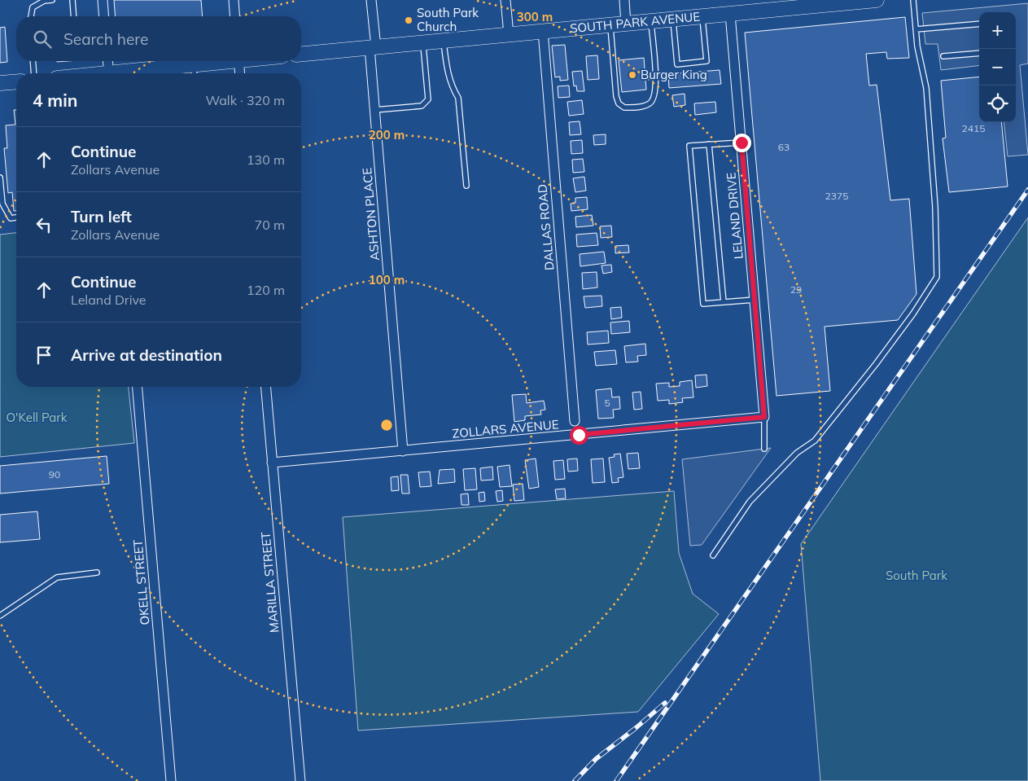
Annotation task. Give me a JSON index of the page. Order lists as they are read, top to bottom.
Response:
{
  "streets": {
    "main road": ["SOUTH PARK AVENUE"],
    "street": [
      "ASHTON PLACE",
      "LELAND DRIVE",
      "DALLAS ROAD",
      "ZOLLARS AVENUE",
      "OKELL STREET",
      "MARILLA STREET"
    ]
  },
  "crossings": [
    ["SOUTH PARK AVENUE", "ASHTON PLACE"],
    ["SOUTH PARK AVENUE", "LELAND DRIVE"],
    ["SOUTH PARK AVENUE", "DALLAS ROAD"],
    ["ASHTON PLACE", "ZOLLARS AVENUE"],
    ["LELAND DRIVE", "ZOLLARS AVENUE"],
    ["ZOLLARS AVENUE", "MARILLA STREET"]
  ],
  "parks": ["O'Kell Park", "South Park"],
  "places": ["South Park Church", "Burger King"],
  "house_numbers": [
    "2415",
    "63",
    "2375",
    "29",
    "5",
    "90"
  ],
  "page": {
    "map_buttons": ["+", "−"],
    "search": "Search here",
    "heading": ["4 min", "Walk · 320 m"],
    "list": [
      ["Continue", "Zollars Avenue", "130 m"],
      ["Turn left", "Zollars Avenue", "70 m"],
      ["Continue", "Leland Drive", "120 m"],
      "Arrive at destination"
    ]
  },
  "rings": ["300 m", "200 m", "100 m"]
}
